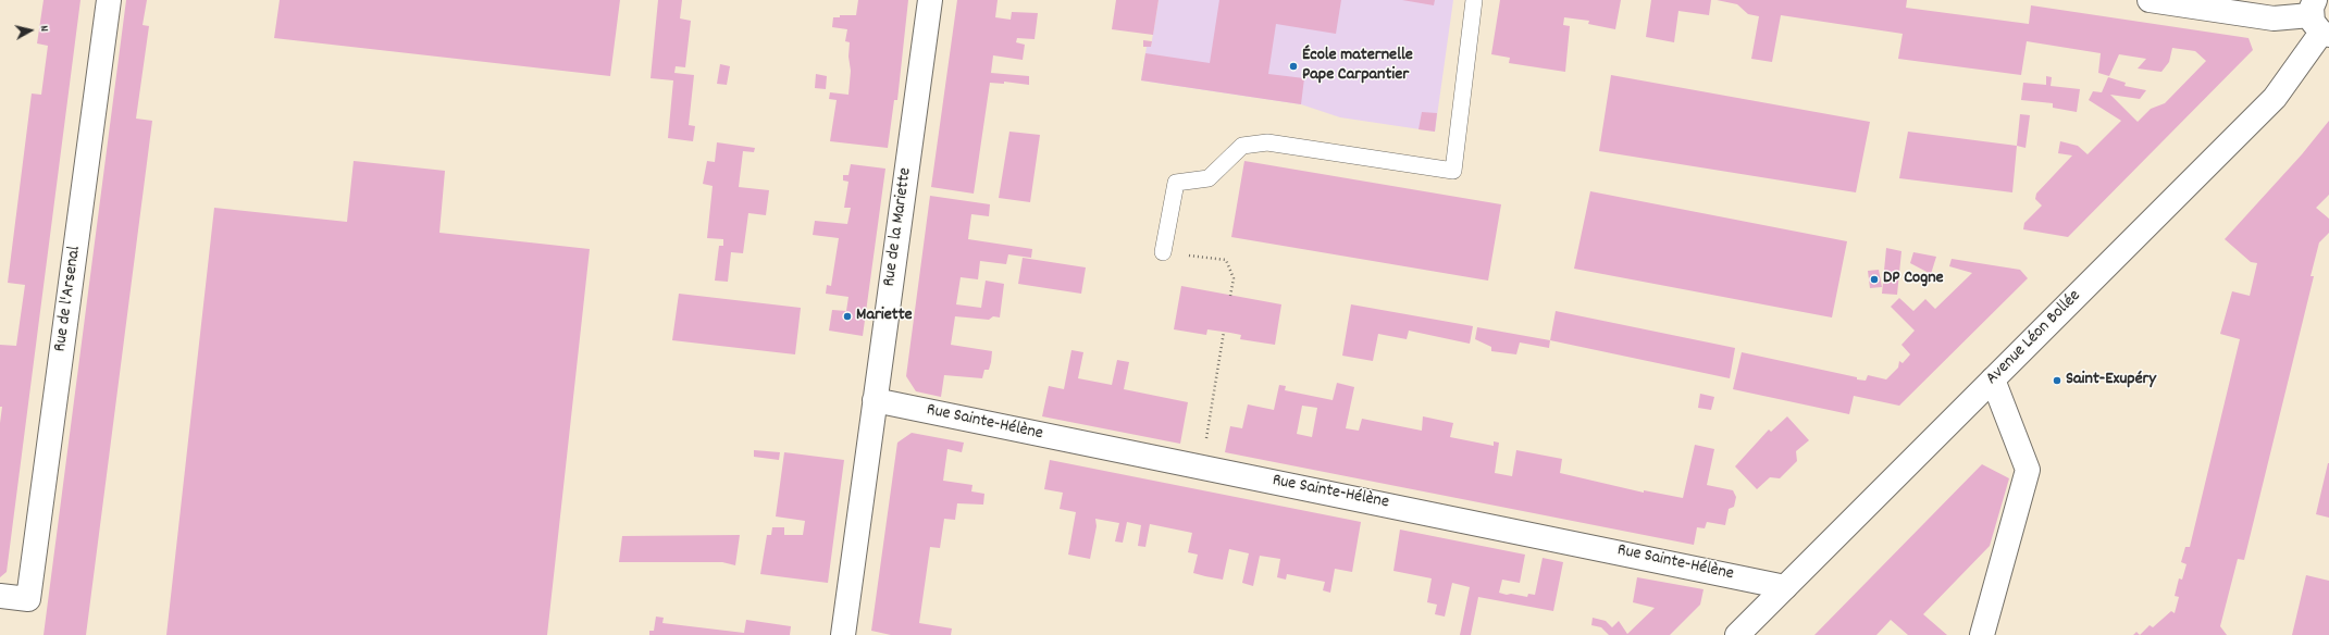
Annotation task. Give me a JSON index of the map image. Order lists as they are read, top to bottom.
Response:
{
  "streets": {
    "street": [
      "Rue de la Mariette",
      "Rue de l'Arsenal",
      "Avenue Léon Bollée",
      "Rue Sainte-Hélène"
    ]
  },
  "crossings": [
    ["Rue de la Mariette", "Rue Sainte-Hélène"],
    ["Avenue Léon Bollée", "Rue Sainte-Hélène"]
  ],
  "places": [
    "École maternelle Pape Carpantier",
    "DP Cogne",
    "Mariette",
    "Saint-Exupéry"
  ],
  "north": "right"
}
